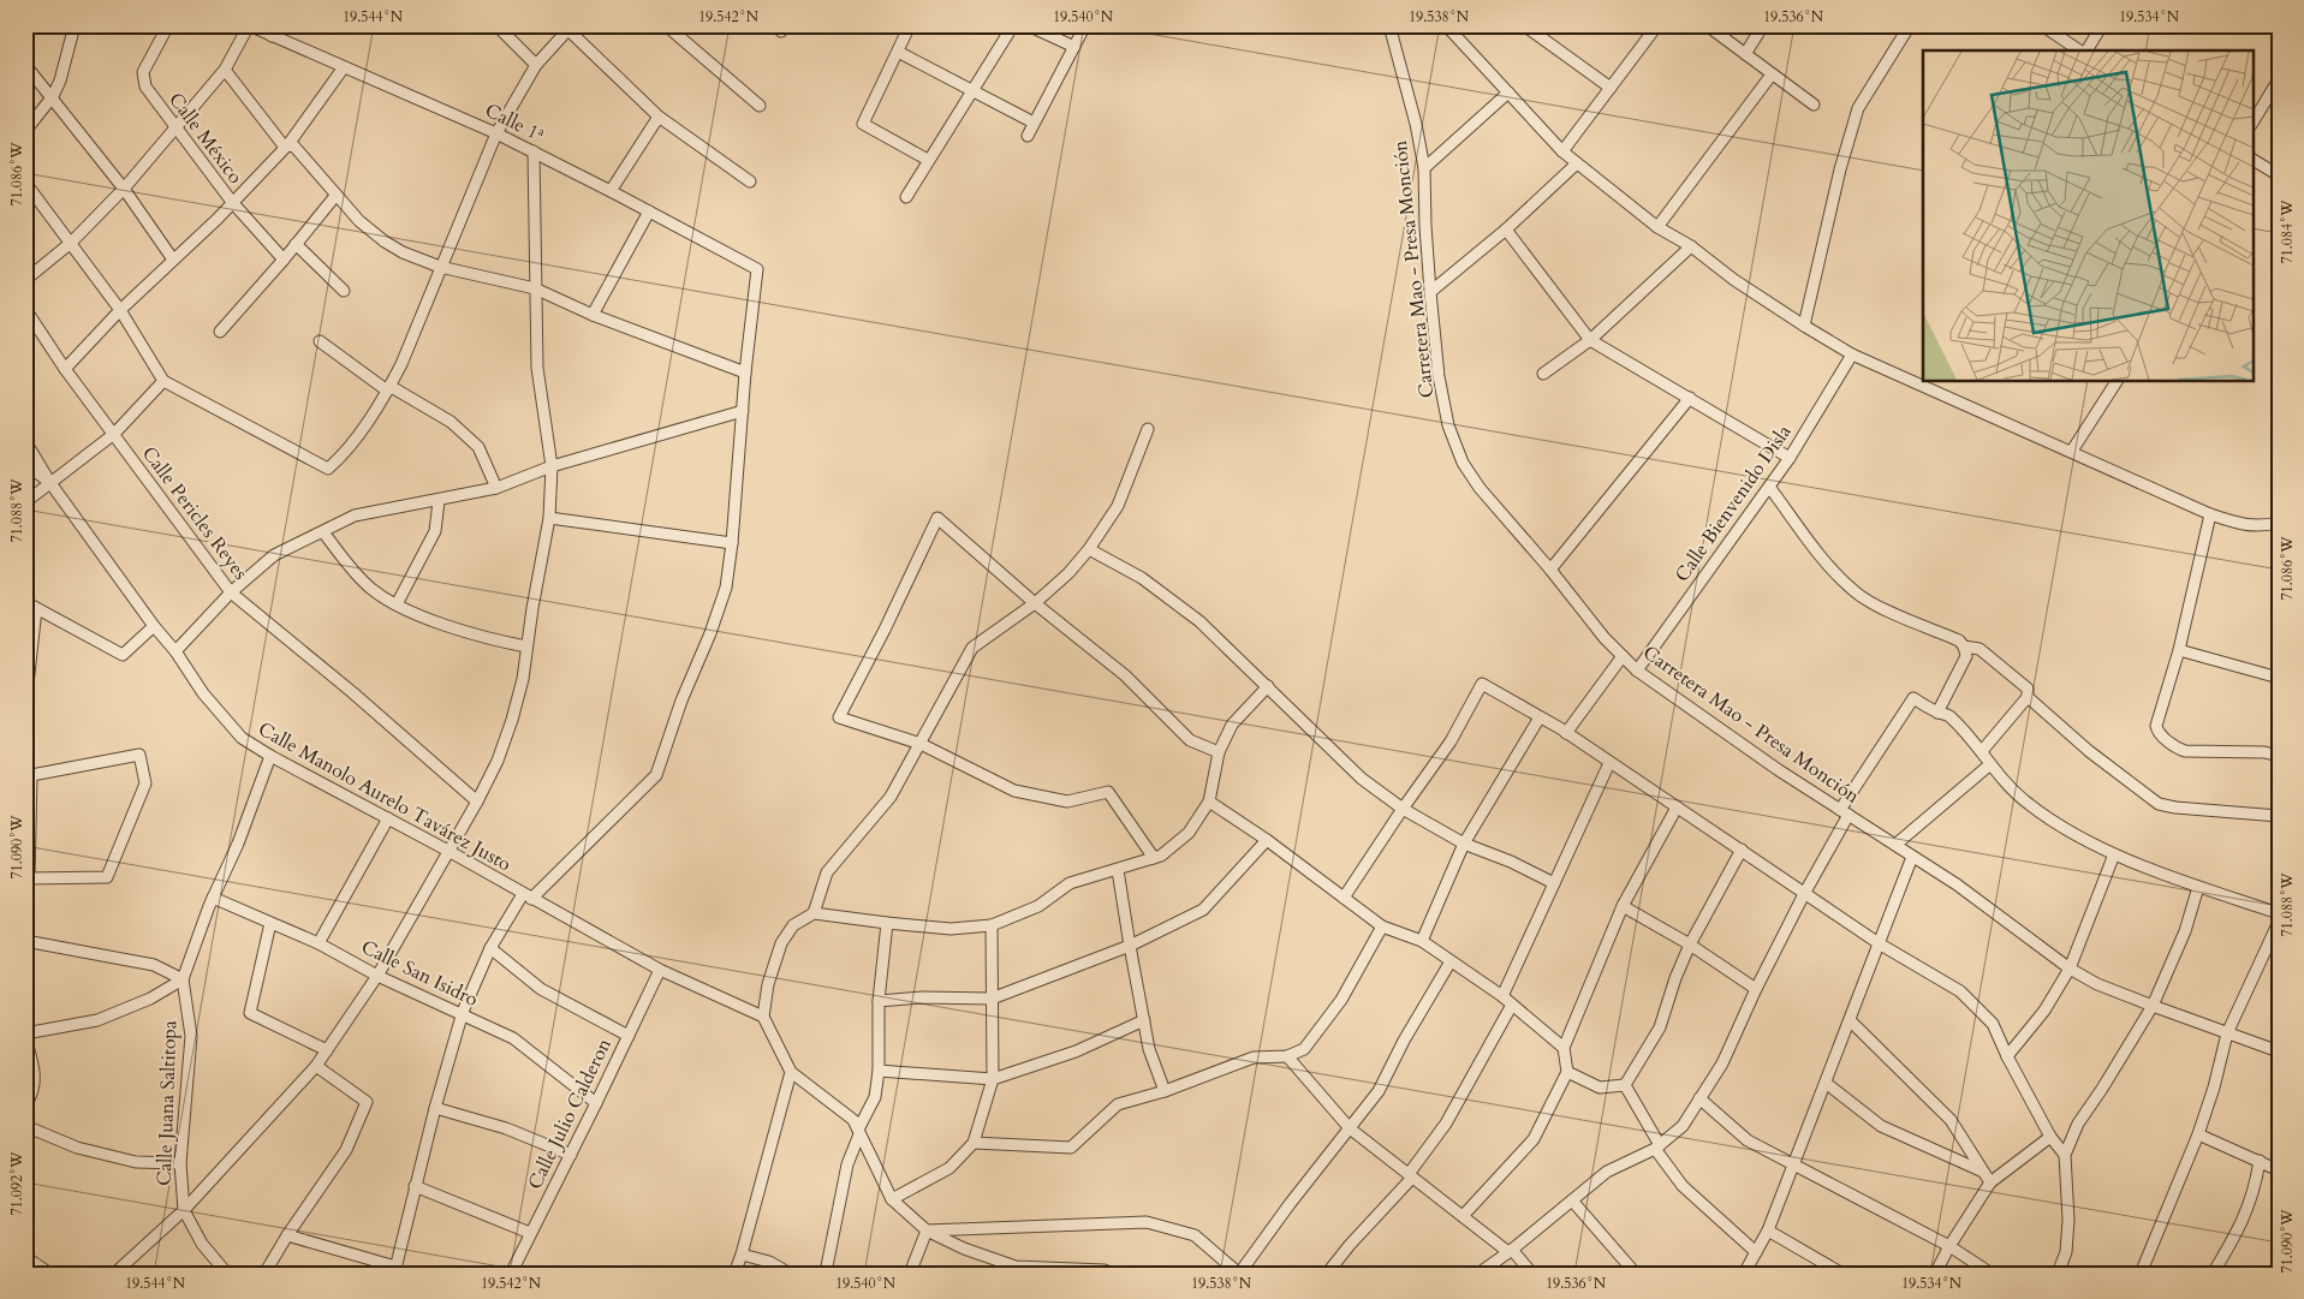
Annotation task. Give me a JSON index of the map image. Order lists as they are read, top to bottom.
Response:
{
  "streets": {
    "street": [
      "Calle 1ª",
      "Calle México",
      "Carretera Mao - Presa Monción",
      "Calle Bienvenido Disla",
      "Calle Pericles Reyes",
      "Calle Manolo Aurelo Tavárez Justo",
      "Calle San Isidro",
      "Calle Juana Saltitopa",
      "Calle Julio Calderon"
    ]
  },
  "crossings": [
    ["Carretera Mao - Presa Monción", "Calle Bienvenido Disla"],
    ["Calle Manolo Aurelo Tavárez Justo", "Calle Juana Saltitopa"],
    ["Calle Manolo Aurelo Tavárez Justo", "Calle Julio Calderon"],
    ["Calle San Isidro", "Calle Juana Saltitopa"],
    ["Calle San Isidro", "Calle Julio Calderon"]
  ],
  "coordinates": [
    "19.544°N",
    "19.542°N",
    "19.540°N",
    "19.538°N",
    "19.536°N",
    "19.534°N",
    "71.086°W",
    "71.084°W",
    "71.088°W",
    "71.090°W",
    "71.092°W"
  ]
}
